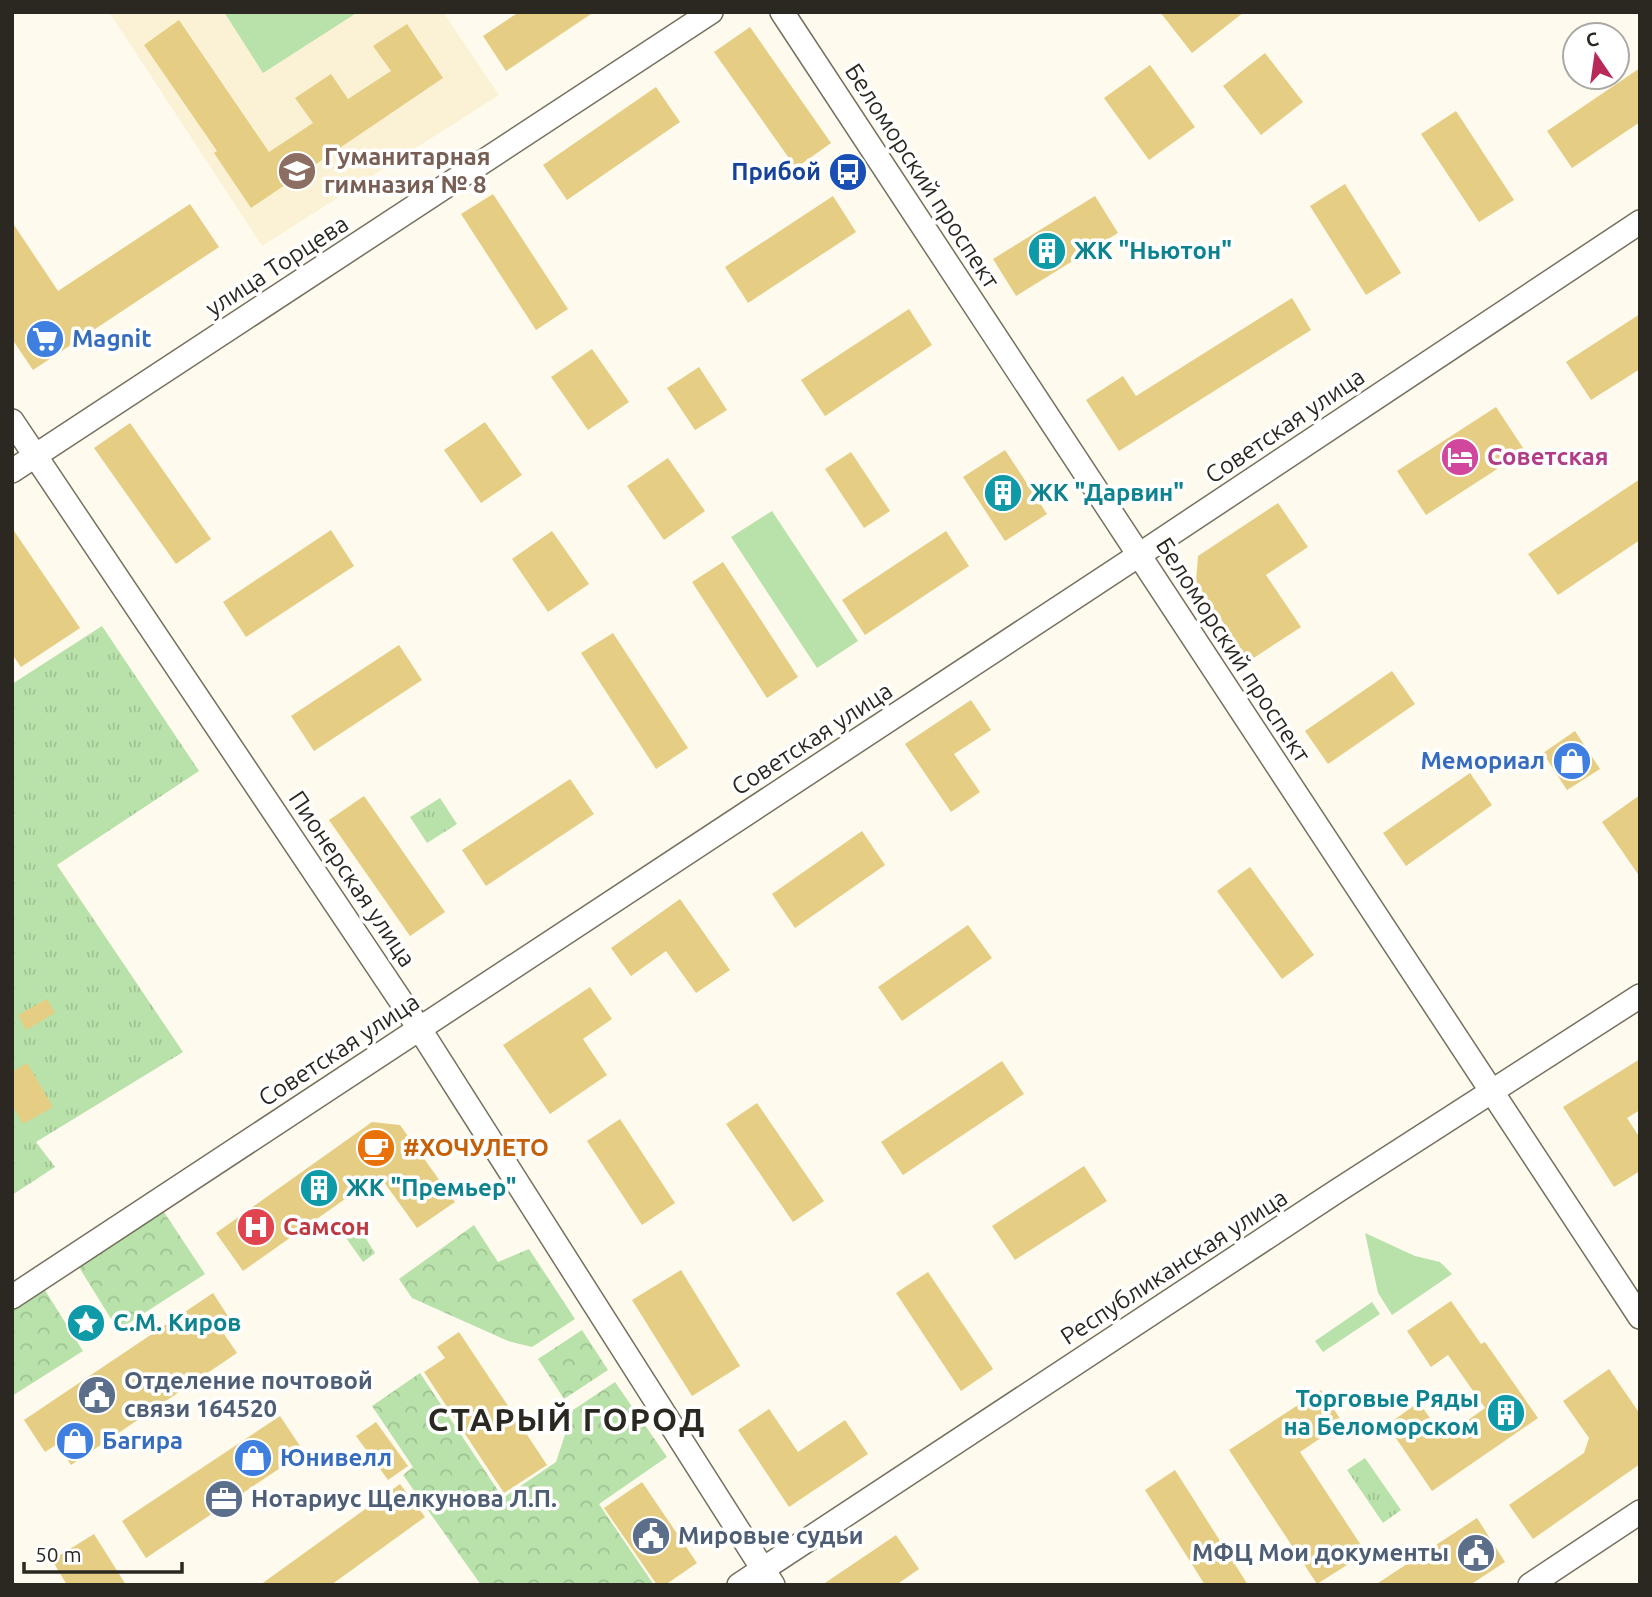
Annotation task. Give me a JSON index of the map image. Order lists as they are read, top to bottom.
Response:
{
  "streets": {
    "street": [
      "Беломорский проспект",
      "улица Торцева",
      "Советская улица",
      "Пионерская улица",
      "Республиканская улица"
    ]
  },
  "crossings": [
    ["Беломорский проспект", "Советская улица"],
    ["Беломорский проспект", "Республиканская улица"],
    ["улица Торцева", "Пионерская улица"],
    ["Советская улица", "Пионерская улица"],
    ["Пионерская улица", "Республиканская улица"]
  ],
  "districts": ["СТАРЫЙ ГОРОД"],
  "places": {
    "school or university": ["Гуманитарная гимназия № 8"],
    "bus stop": ["Прибой"],
    "building": [
      "ЖК \"Ньютон\"",
      "ЖК \"Дарвин\"",
      "ЖК \"Премьер\"",
      "Торговые Ряды на Беломорском"
    ],
    "supermarket": ["Magnit"],
    "hotel": ["Советская"],
    "shop": ["Мемориал", "Багира", "Юнивелл"],
    "cafe": ["#ХОЧУЛЕТО"],
    "hospital": ["Самсон"],
    "place": ["С.М. Киров"],
    "public building": ["Отделение почтовой связи 164520", "Мировые судьи", "МФЦ Мои документы"],
    "office": ["Нотариус Щелкунова Л.П."]
  },
  "scale_bar": "50 m",
  "north": "top"
}
